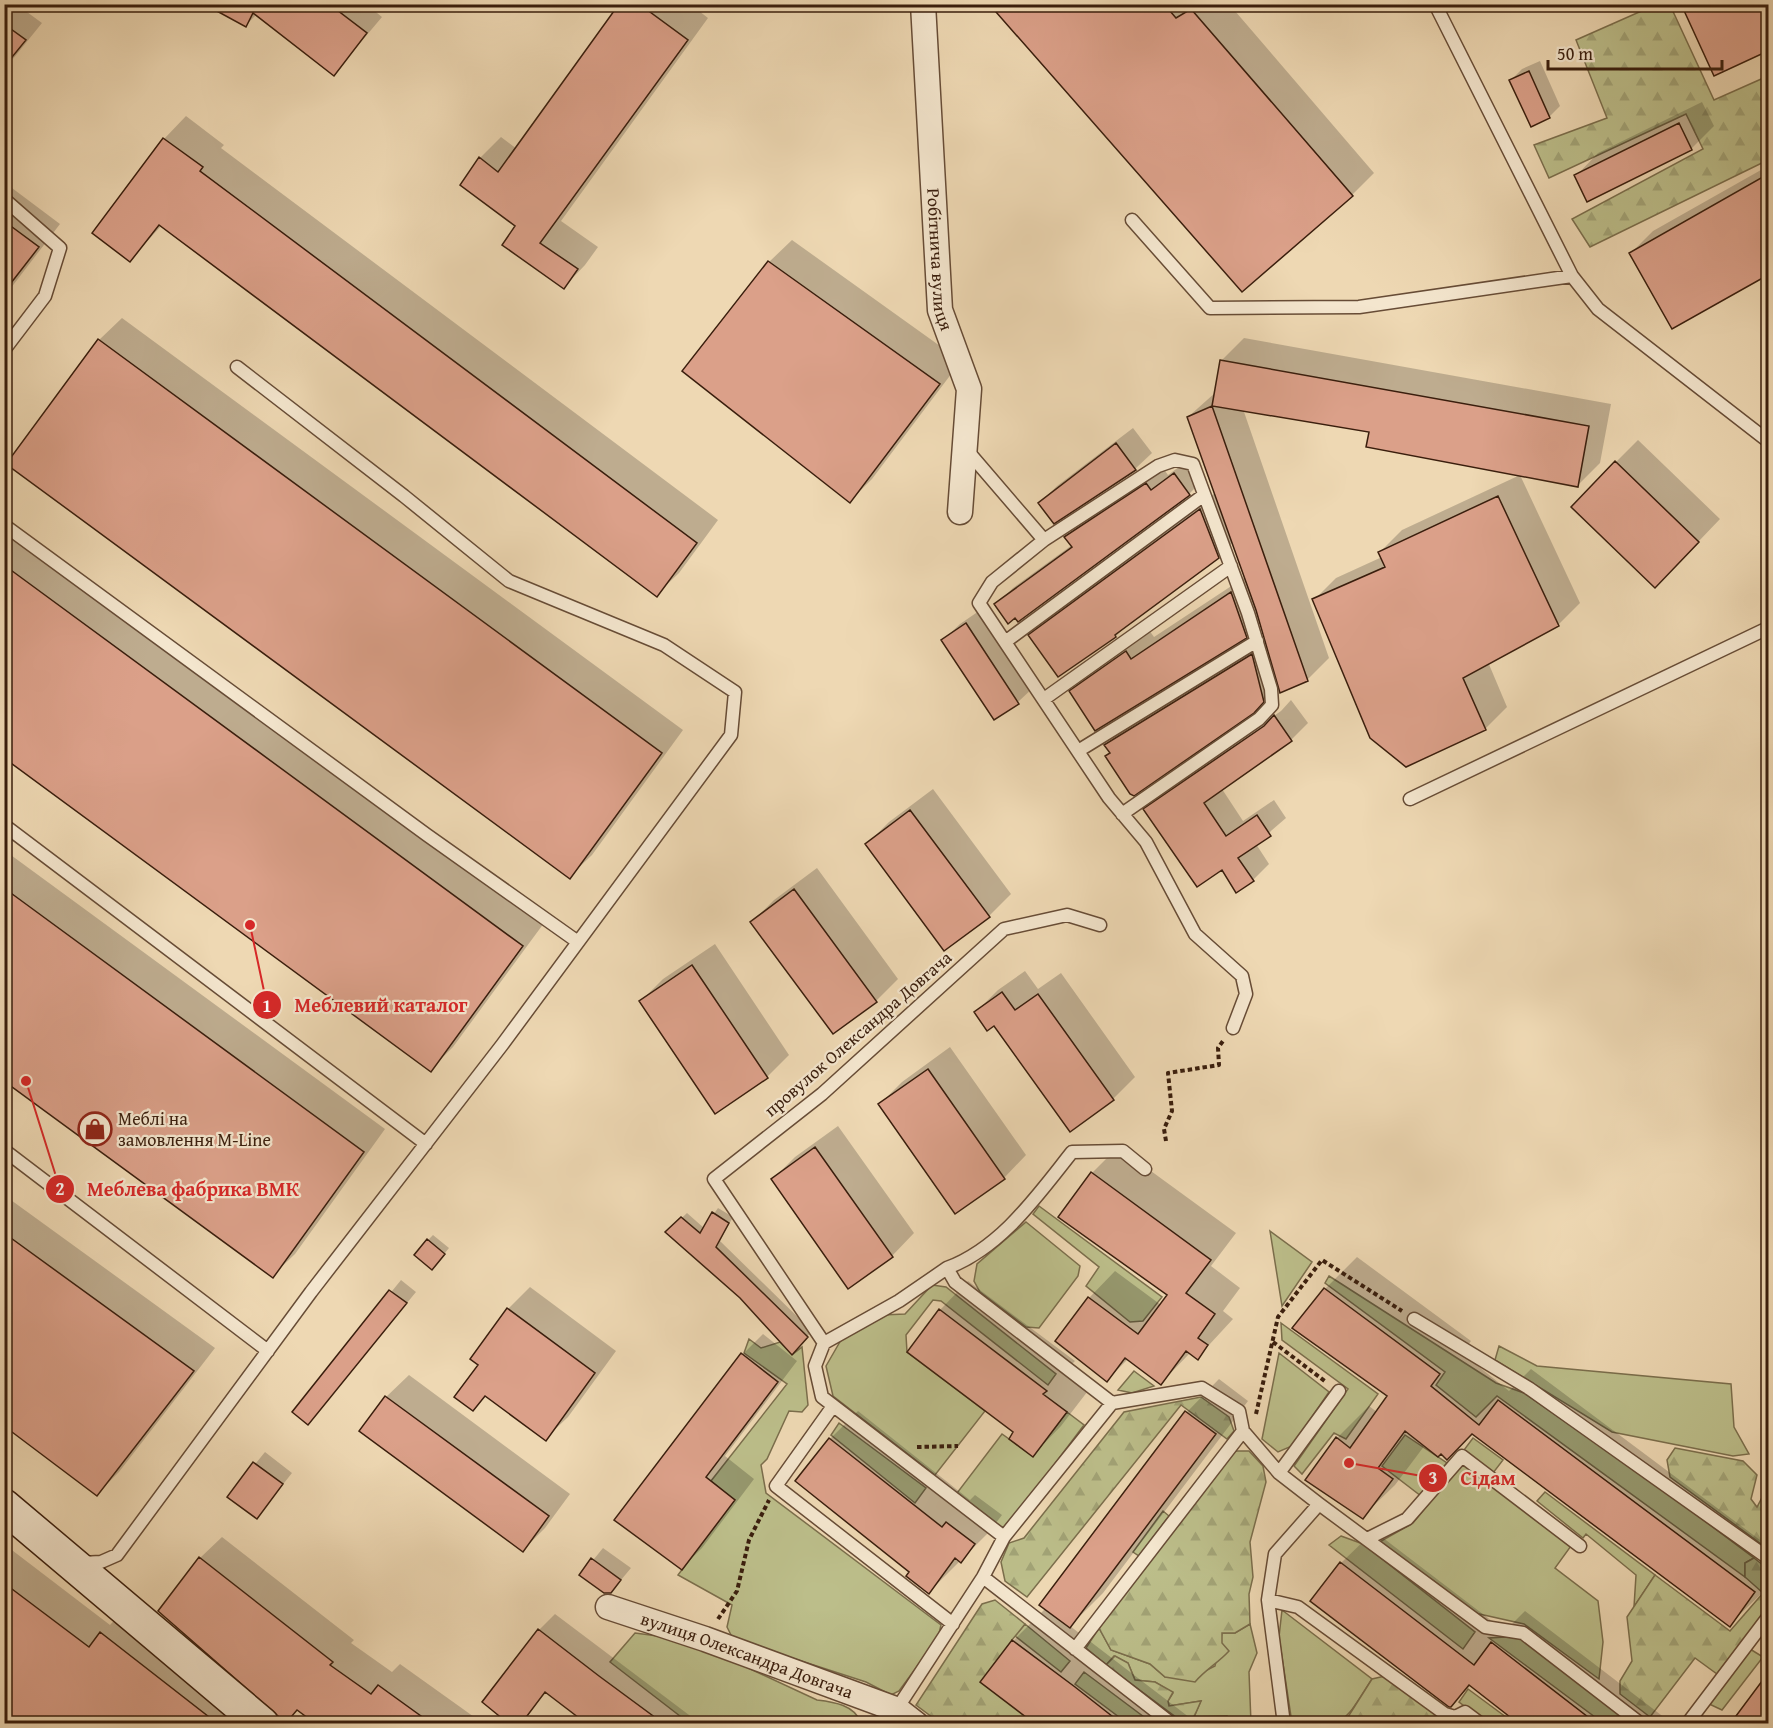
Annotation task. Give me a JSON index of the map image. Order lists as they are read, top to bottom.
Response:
{
  "streets": {
    "street": ["Робітнича вулиця", "вулиця Олександра Довгача"],
    "lane": ["провулок Олександра Довгача"]
  },
  "places": {
    "other": ["Меблевий каталог", "Меблева фабрика ВМК", "Сідам"],
    "shop": ["Меблі на замовлення M-Line"]
  },
  "scale_bar": "50 m"
}
